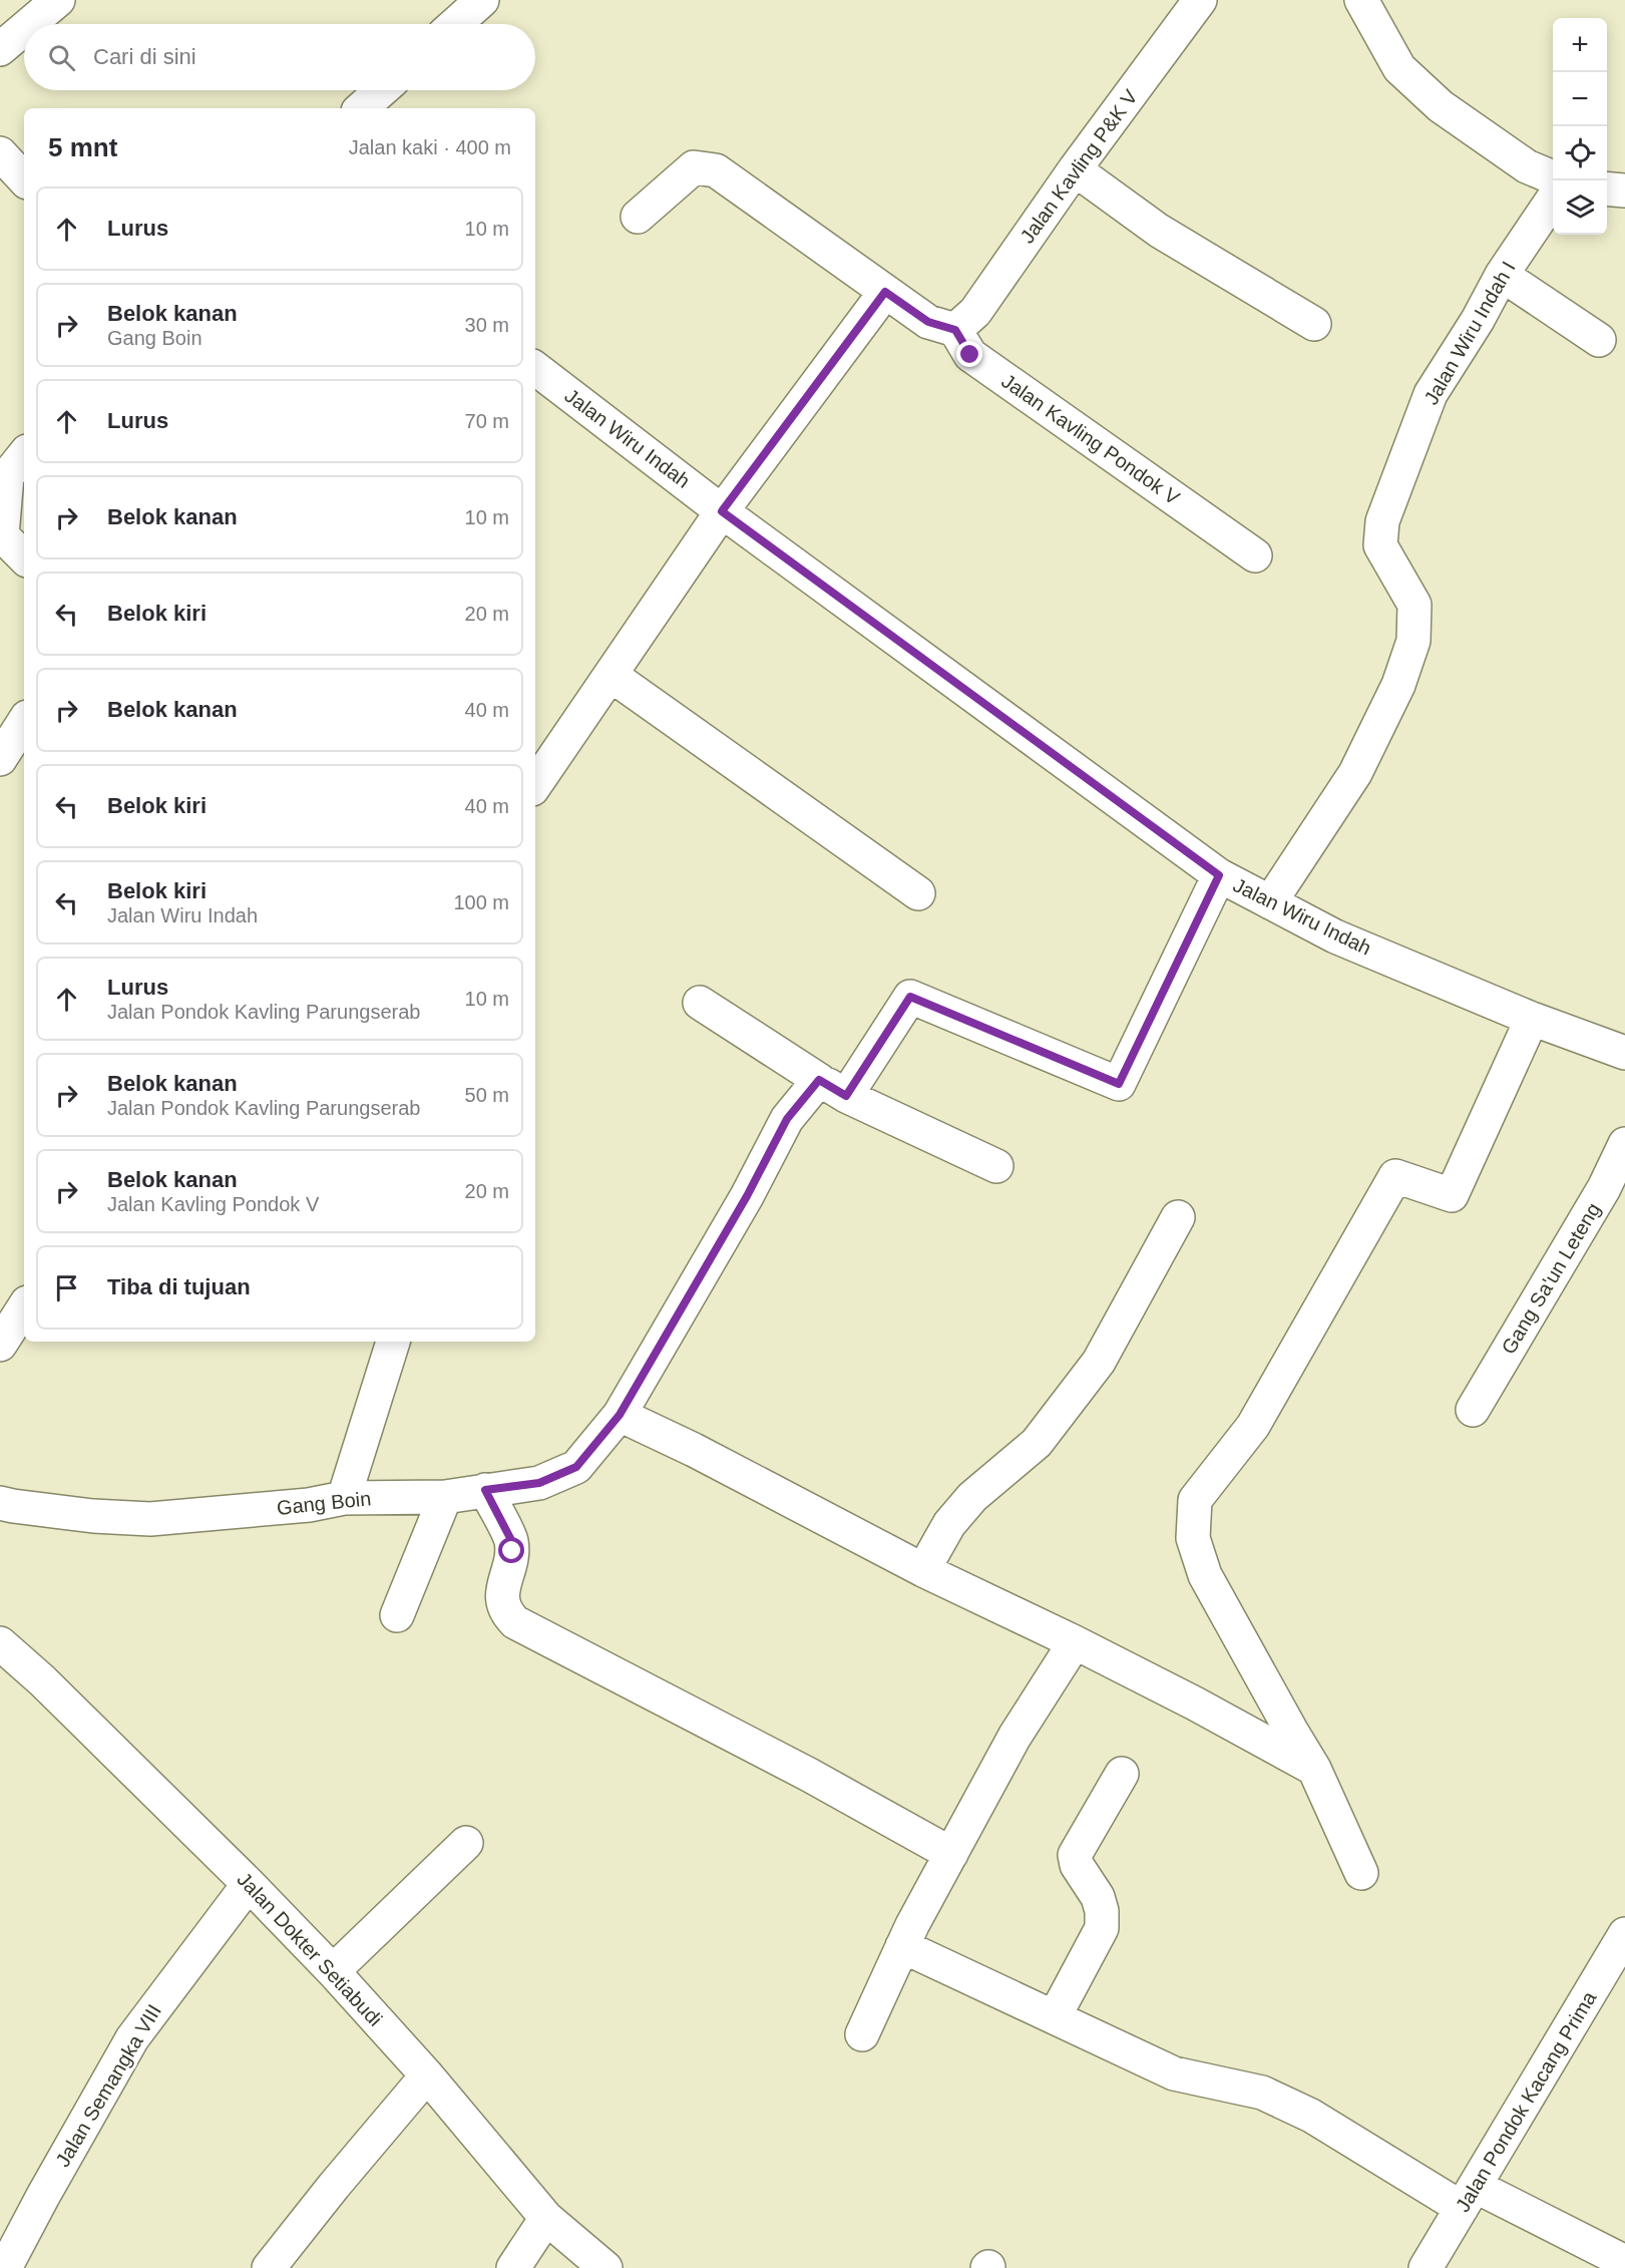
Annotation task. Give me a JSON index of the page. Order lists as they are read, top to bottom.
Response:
{
  "streets": {
    "street": [
      "Jalan Kavling P&K V",
      "Jalan Wiru Indah I",
      "Jalan Wiru Indah",
      "Jalan Kavling Pondok V",
      "Gang Sa'un Leteng",
      "Gang Boin",
      "Jalan Dokter Setiabudi",
      "Jalan Semangka VIII",
      "Jalan Pondok Kacang Prima"
    ]
  },
  "crossings": [
    ["Jalan Kavling P&K V", "Jalan Kavling Pondok V"],
    ["Jalan Wiru Indah I", "Jalan Wiru Indah"],
    ["Jalan Wiru Indah", "Gang Boin"],
    ["Jalan Dokter Setiabudi", "Jalan Semangka VIII"]
  ],
  "page": {
    "map_buttons": ["+", "−"],
    "search": "Cari di sini",
    "heading": ["5 mnt", "Jalan kaki · 400 m"],
    "list": [
      ["Lurus", "10 m"],
      ["Belok kanan", "Gang Boin", "30 m"],
      ["Lurus", "70 m"],
      ["Belok kanan", "10 m"],
      ["Belok kiri", "20 m"],
      ["Belok kanan", "40 m"],
      ["Belok kiri", "40 m"],
      ["Belok kiri", "Jalan Wiru Indah", "100 m"],
      ["Lurus", "Jalan Pondok Kavling Parungserab", "10 m"],
      ["Belok kanan", "Jalan Pondok Kavling Parungserab", "50 m"],
      ["Belok kanan", "Jalan Kavling Pondok V", "20 m"],
      "Tiba di tujuan"
    ]
  }
}
